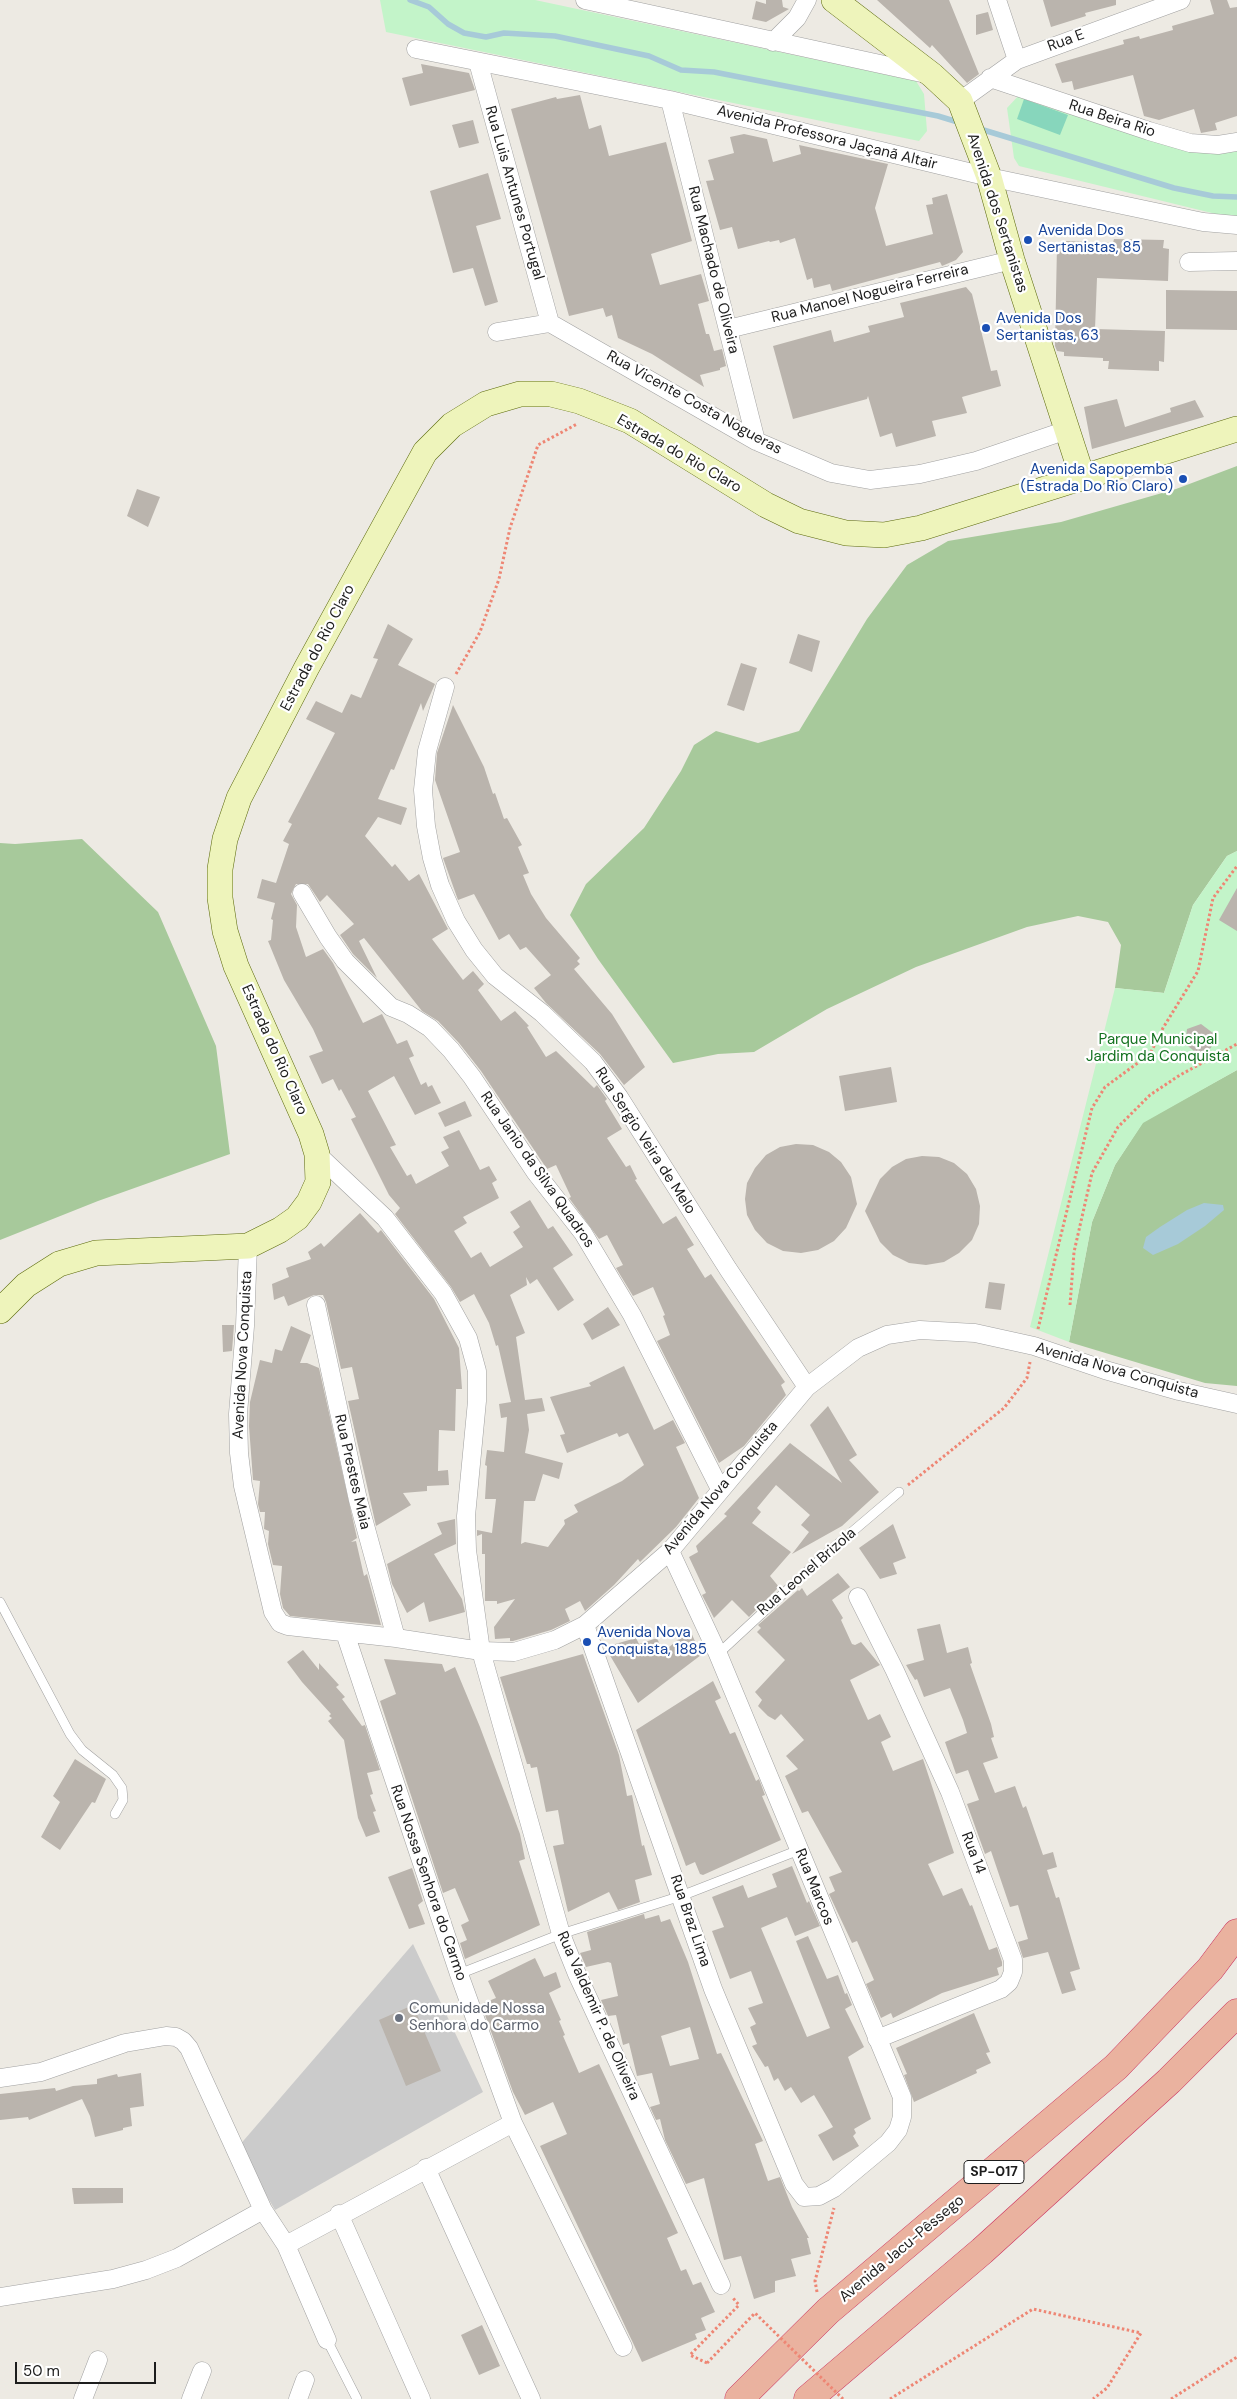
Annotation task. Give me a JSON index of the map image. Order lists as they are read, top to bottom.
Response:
{
  "streets": {
    "highway": ["SP-017", "Avenida Jacu-Pêssego"],
    "main road": ["Avenida dos Sertanistas", "Estrada do Rio Claro"],
    "street": [
      "Rua E",
      "Rua Beira Rio",
      "Avenida Professora Jaçanã Altair",
      "Rua Luis Antunes Portugal",
      "Rua Machado de Oliveira",
      "Rua Manoel Nogueira Ferreira",
      "Rua Vicente Costa Nogueras",
      "Rua Sergio Veira de Melo",
      "Rua Janio da Silva Quadros",
      "Avenida Nova Conquista",
      "Rua Prestes Maia",
      "Rua 14",
      "Rua Nossa Senhora do Carmo",
      "Rua Marcos",
      "Rua Braz Lima",
      "Rua Valdemir P. de Oliveira"
    ],
    "lane": ["Rua Leonel Brizola"]
  },
  "crossings": [
    ["Rua E", "Rua Beira Rio"],
    ["Rua E", "Avenida dos Sertanistas"],
    ["Avenida Professora Jaçanã Altair", "Rua Luis Antunes Portugal"],
    ["Avenida Professora Jaçanã Altair", "Avenida dos Sertanistas"],
    ["Avenida Professora Jaçanã Altair", "Rua Machado de Oliveira"],
    ["Rua Luis Antunes Portugal", "Rua Vicente Costa Nogueras"],
    ["Avenida dos Sertanistas", "Rua Manoel Nogueira Ferreira"],
    ["Avenida dos Sertanistas", "Rua Vicente Costa Nogueras"],
    ["Avenida dos Sertanistas", "Estrada do Rio Claro"],
    ["Rua Machado de Oliveira", "Rua Manoel Nogueira Ferreira"],
    ["Rua Machado de Oliveira", "Rua Vicente Costa Nogueras"],
    ["Estrada do Rio Claro", "Avenida Nova Conquista"],
    ["Estrada do Rio Claro", "Rua Valdemir P. de Oliveira"],
    ["Rua Sergio Veira de Melo", "Avenida Nova Conquista"],
    ["Rua Janio da Silva Quadros", "Avenida Nova Conquista"],
    ["Avenida Nova Conquista", "Rua Prestes Maia"],
    ["Avenida Nova Conquista", "Rua Nossa Senhora do Carmo"],
    ["Avenida Nova Conquista", "Rua Marcos"],
    ["Avenida Nova Conquista", "Rua Braz Lima"],
    ["Avenida Nova Conquista", "Rua Valdemir P. de Oliveira"],
    ["Rua Leonel Brizola", "Rua Marcos"],
    ["Rua 14", "Rua Marcos"],
    ["Rua Marcos", "Rua Braz Lima"]
  ],
  "parks": ["Parque Municipal Jardim da Conquista"],
  "places": [
    "Avenida Dos Sertanistas, 85",
    "Avenida Dos Sertanistas, 63",
    "Avenida Sapopemba (Estrada Do Rio Claro)",
    "Avenida Nova Conquista, 1885",
    "Comunidade Nossa Senhora do Carmo"
  ],
  "scale_bar": "50 m"
}
